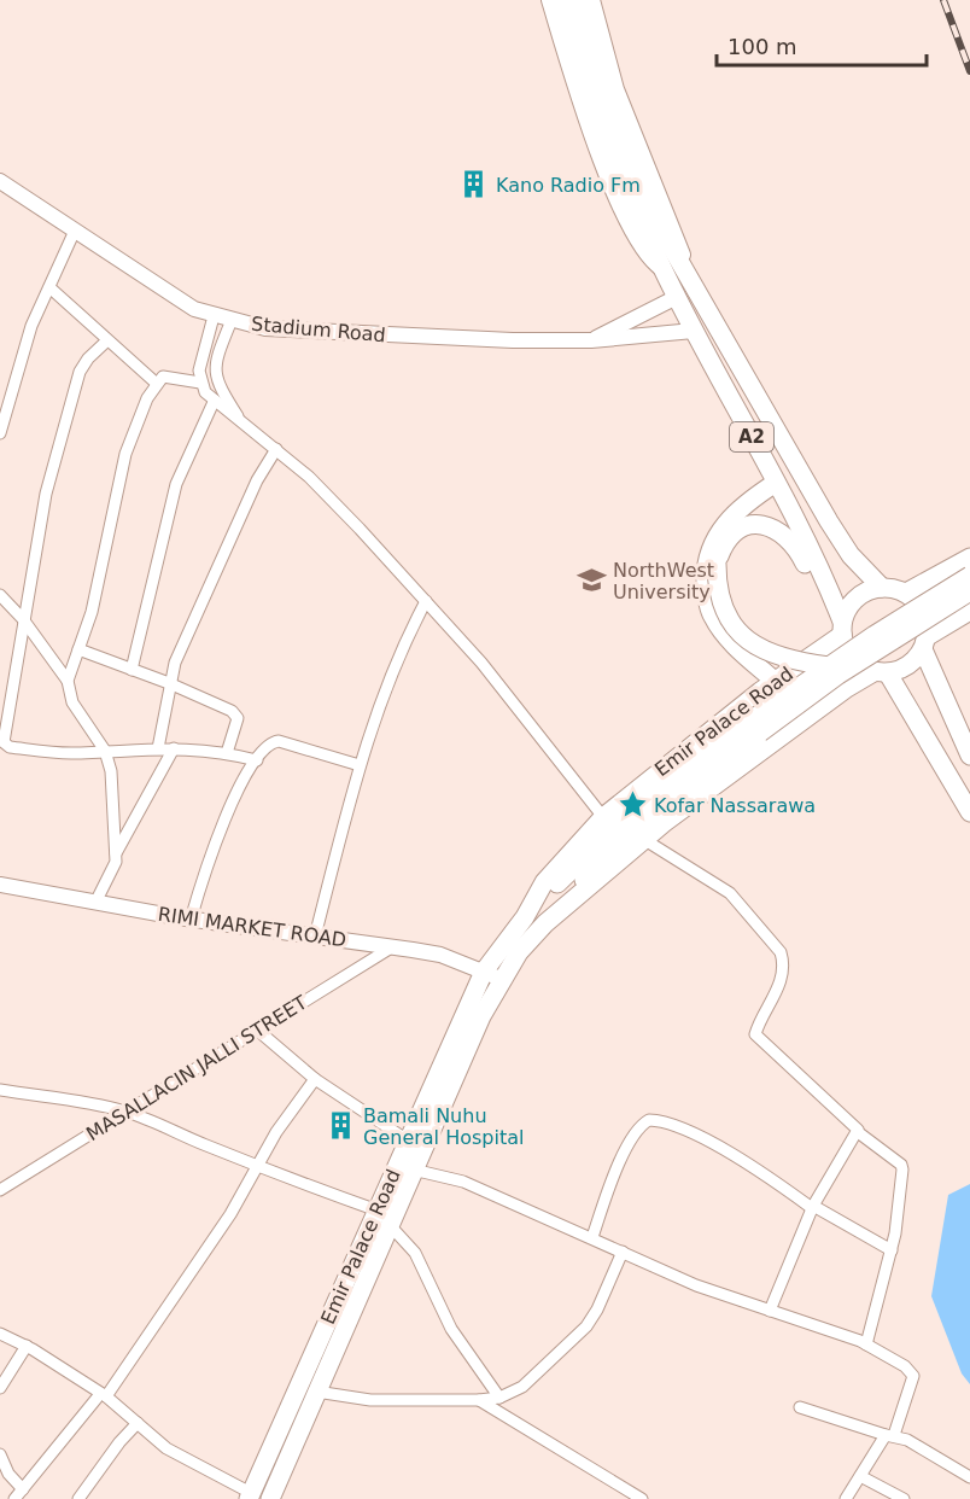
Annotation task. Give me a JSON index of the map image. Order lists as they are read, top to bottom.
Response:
{
  "streets": {
    "main road": ["A2", "Emir Palace Road"],
    "street": ["Stadium Road", "RIMI MARKET ROAD", "MASALLACIN JALLI STREET"]
  },
  "crossings": [
    ["Stadium Road", "A2"],
    ["A2", "Emir Palace Road"],
    ["Emir Palace Road", "RIMI MARKET ROAD"],
    ["RIMI MARKET ROAD", "MASALLACIN JALLI STREET"]
  ],
  "places": {
    "building": ["Kano Radio Fm", "Bamali Nuhu General Hospital"],
    "school or university": ["NorthWest University"],
    "place": ["Kofar Nassarawa"]
  },
  "scale_bar": "100 m"
}
